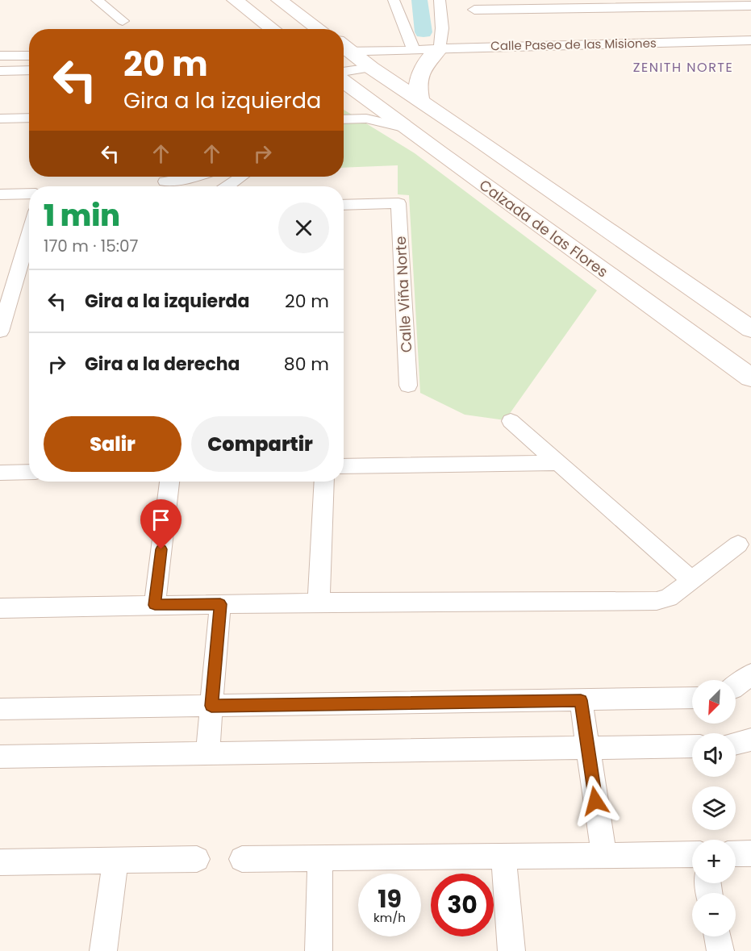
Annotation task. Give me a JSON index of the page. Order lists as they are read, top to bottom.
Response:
{
  "streets": {
    "street": ["Calle Paseo de las Misiones", "Calzada de las Flores", "Calle Viña Norte"]
  },
  "districts": ["ZENITH NORTE"],
  "north": "bottom left",
  "page": {
    "turn": ["20 m", "Gira a la izquierda"],
    "heading": ["1 min", "170 m · 15:07"],
    "list": [
      {
        "name": "Gira a la izquierda",
        "value": "20 m"
      },
      {
        "name": "Gira a la derecha",
        "value": "80 m"
      }
    ],
    "buttons": ["Salir", "Compartir"],
    "map_buttons": ["+", "−"],
    "speed": "19 km/h",
    "limit": "30"
  }
}
